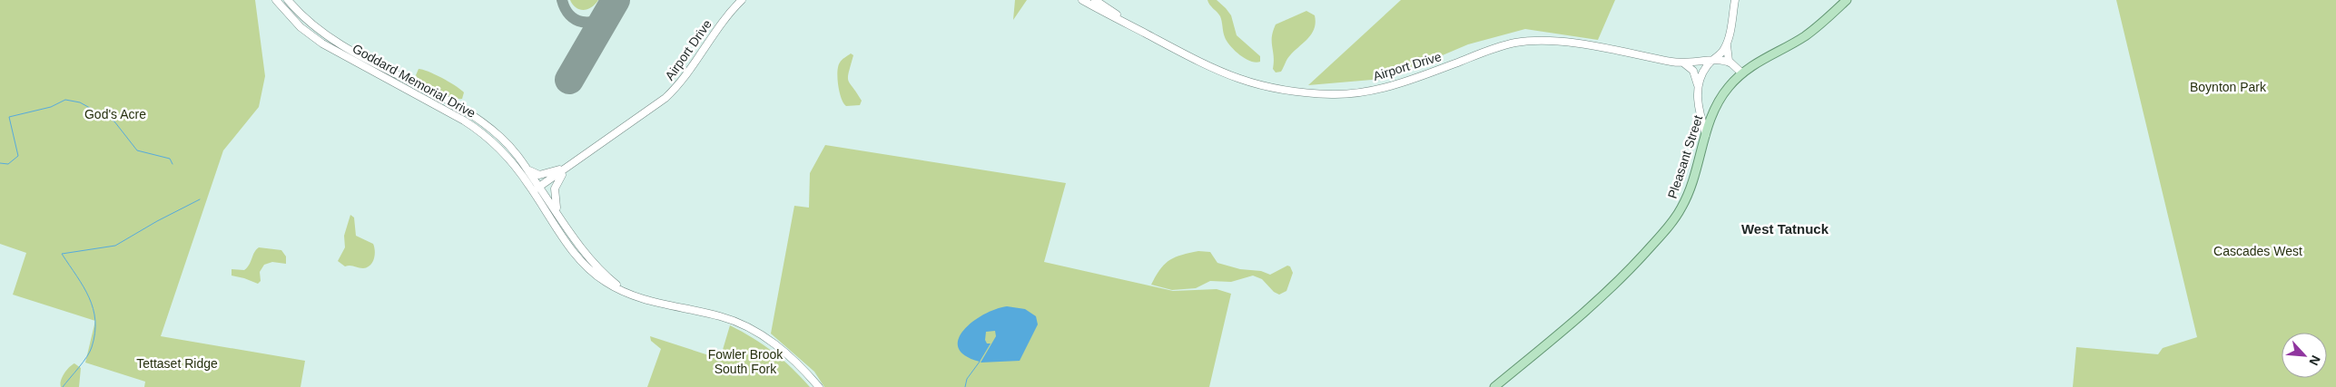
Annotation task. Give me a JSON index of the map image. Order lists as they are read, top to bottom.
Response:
{
  "streets": {
    "main road": ["Airport Drive", "Goddard Memorial Drive", "Pleasant Street"]
  },
  "crossings": [
    ["Airport Drive", "Goddard Memorial Drive"]
  ],
  "districts": ["West Tatnuck"],
  "parks": [
    "Boynton Park",
    "God's Acre",
    "Cascades West",
    "Fowler Brook South Fork",
    "Tettaset Ridge"
  ],
  "north": "bottom right"
}
